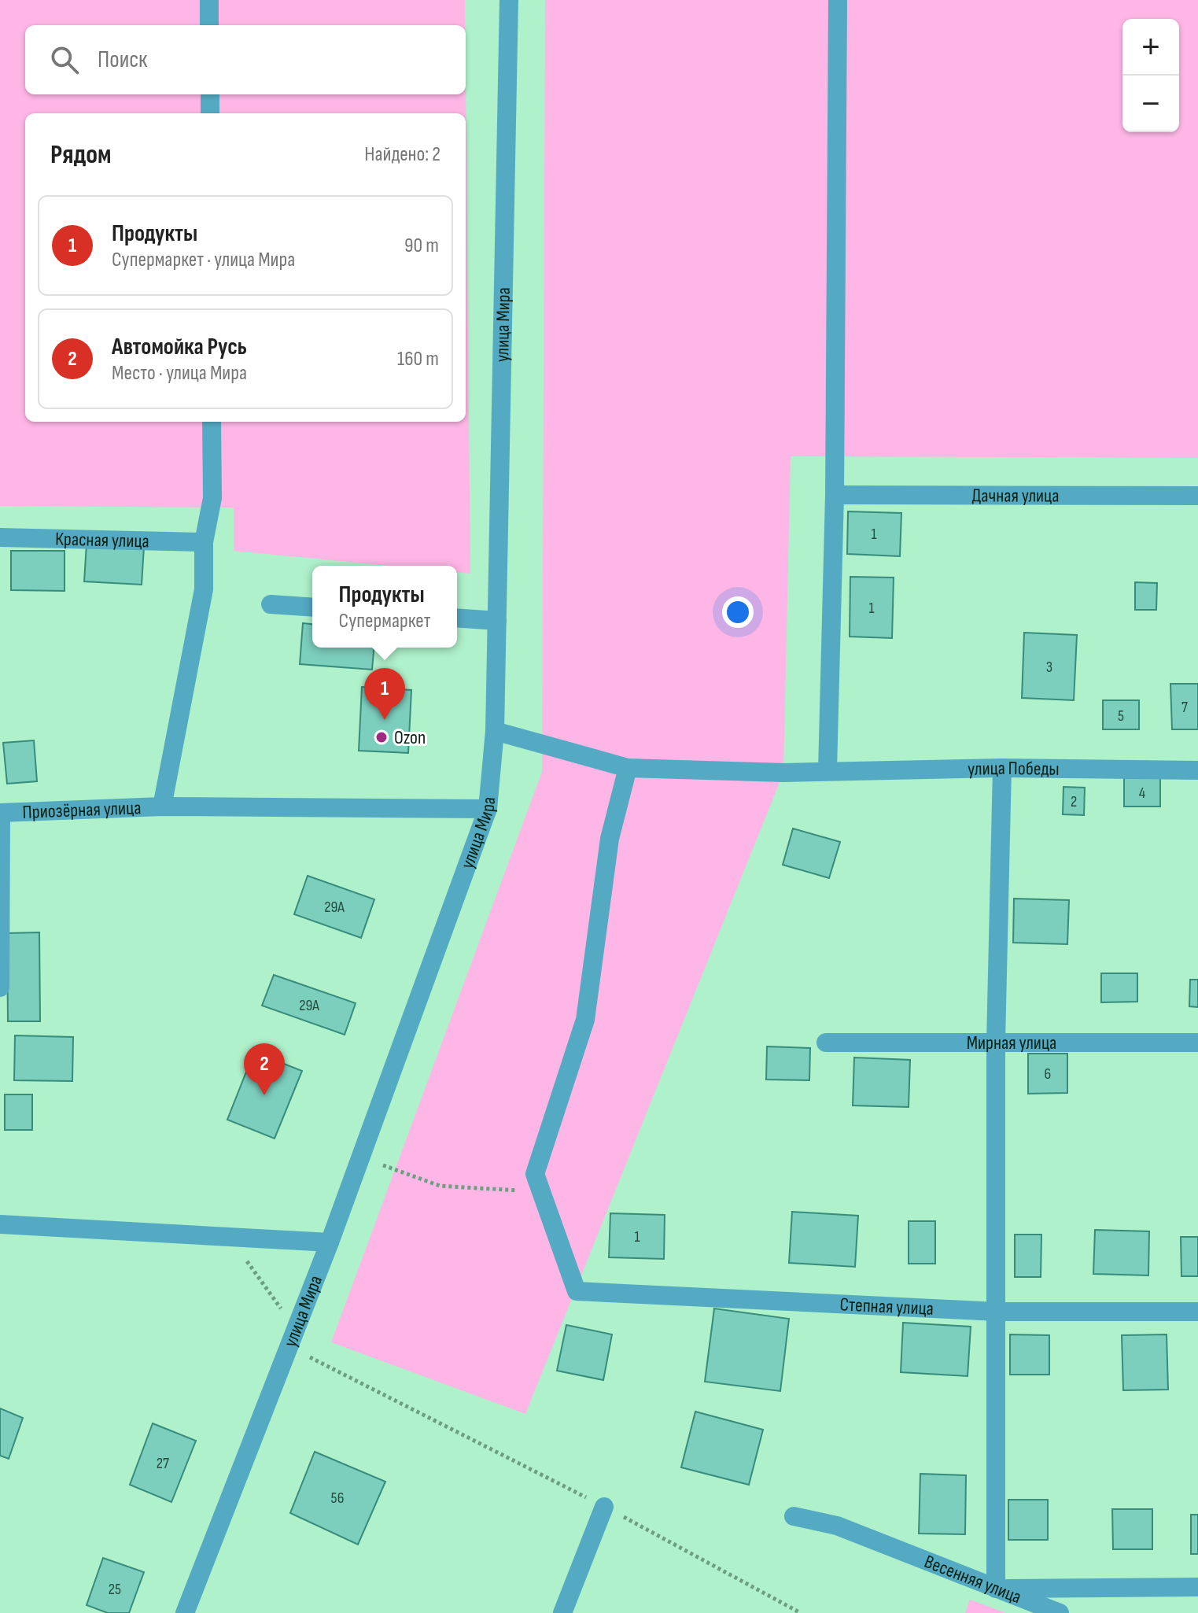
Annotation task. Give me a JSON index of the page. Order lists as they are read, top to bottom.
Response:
{
  "streets": {
    "street": [
      "улица Мира",
      "Дачная улица",
      "Красная улица",
      "улица Победы",
      "Приозёрная улица",
      "Мирная улица",
      "Степная улица",
      "Весенняя улица"
    ]
  },
  "crossings": [
    ["улица Мира", "улица Победы"],
    ["улица Мира", "Приозёрная улица"]
  ],
  "places": ["Ozon"],
  "house_numbers": [
    "1",
    "1",
    "3",
    "7",
    "5",
    "4",
    "2",
    "29А",
    "29А",
    "6",
    "1",
    "27",
    "56",
    "25"
  ],
  "page": {
    "map_buttons": ["+", "−"],
    "search": "Поиск",
    "heading": ["Рядом", "Найдено: 2"],
    "list": [
      {
        "mark": "1",
        "name": "Продукты",
        "note": "Супермаркет · улица Мира",
        "value": "90 m"
      },
      {
        "mark": "2",
        "name": "Автомойка Русь",
        "note": "Место · улица Мира",
        "value": "160 m"
      }
    ],
    "popup": ["Продукты", "Супермаркет"],
    "pins": ["1", "2"]
  }
}
